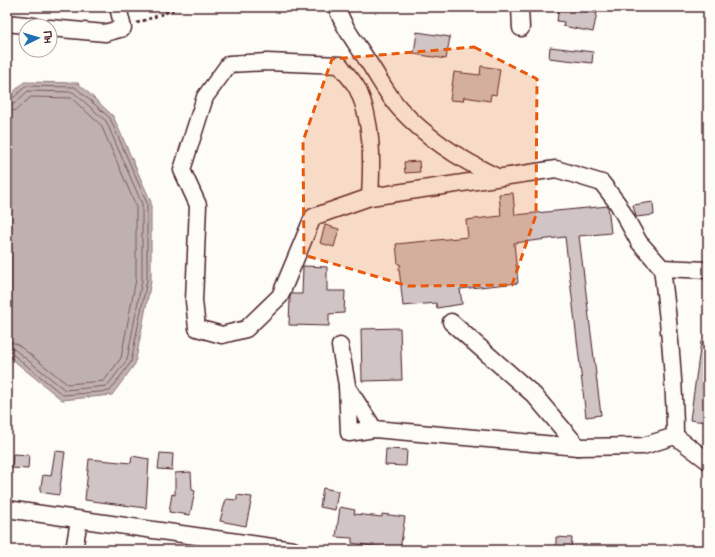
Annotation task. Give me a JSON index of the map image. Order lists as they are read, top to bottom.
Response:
{
  "north": "right"
}
